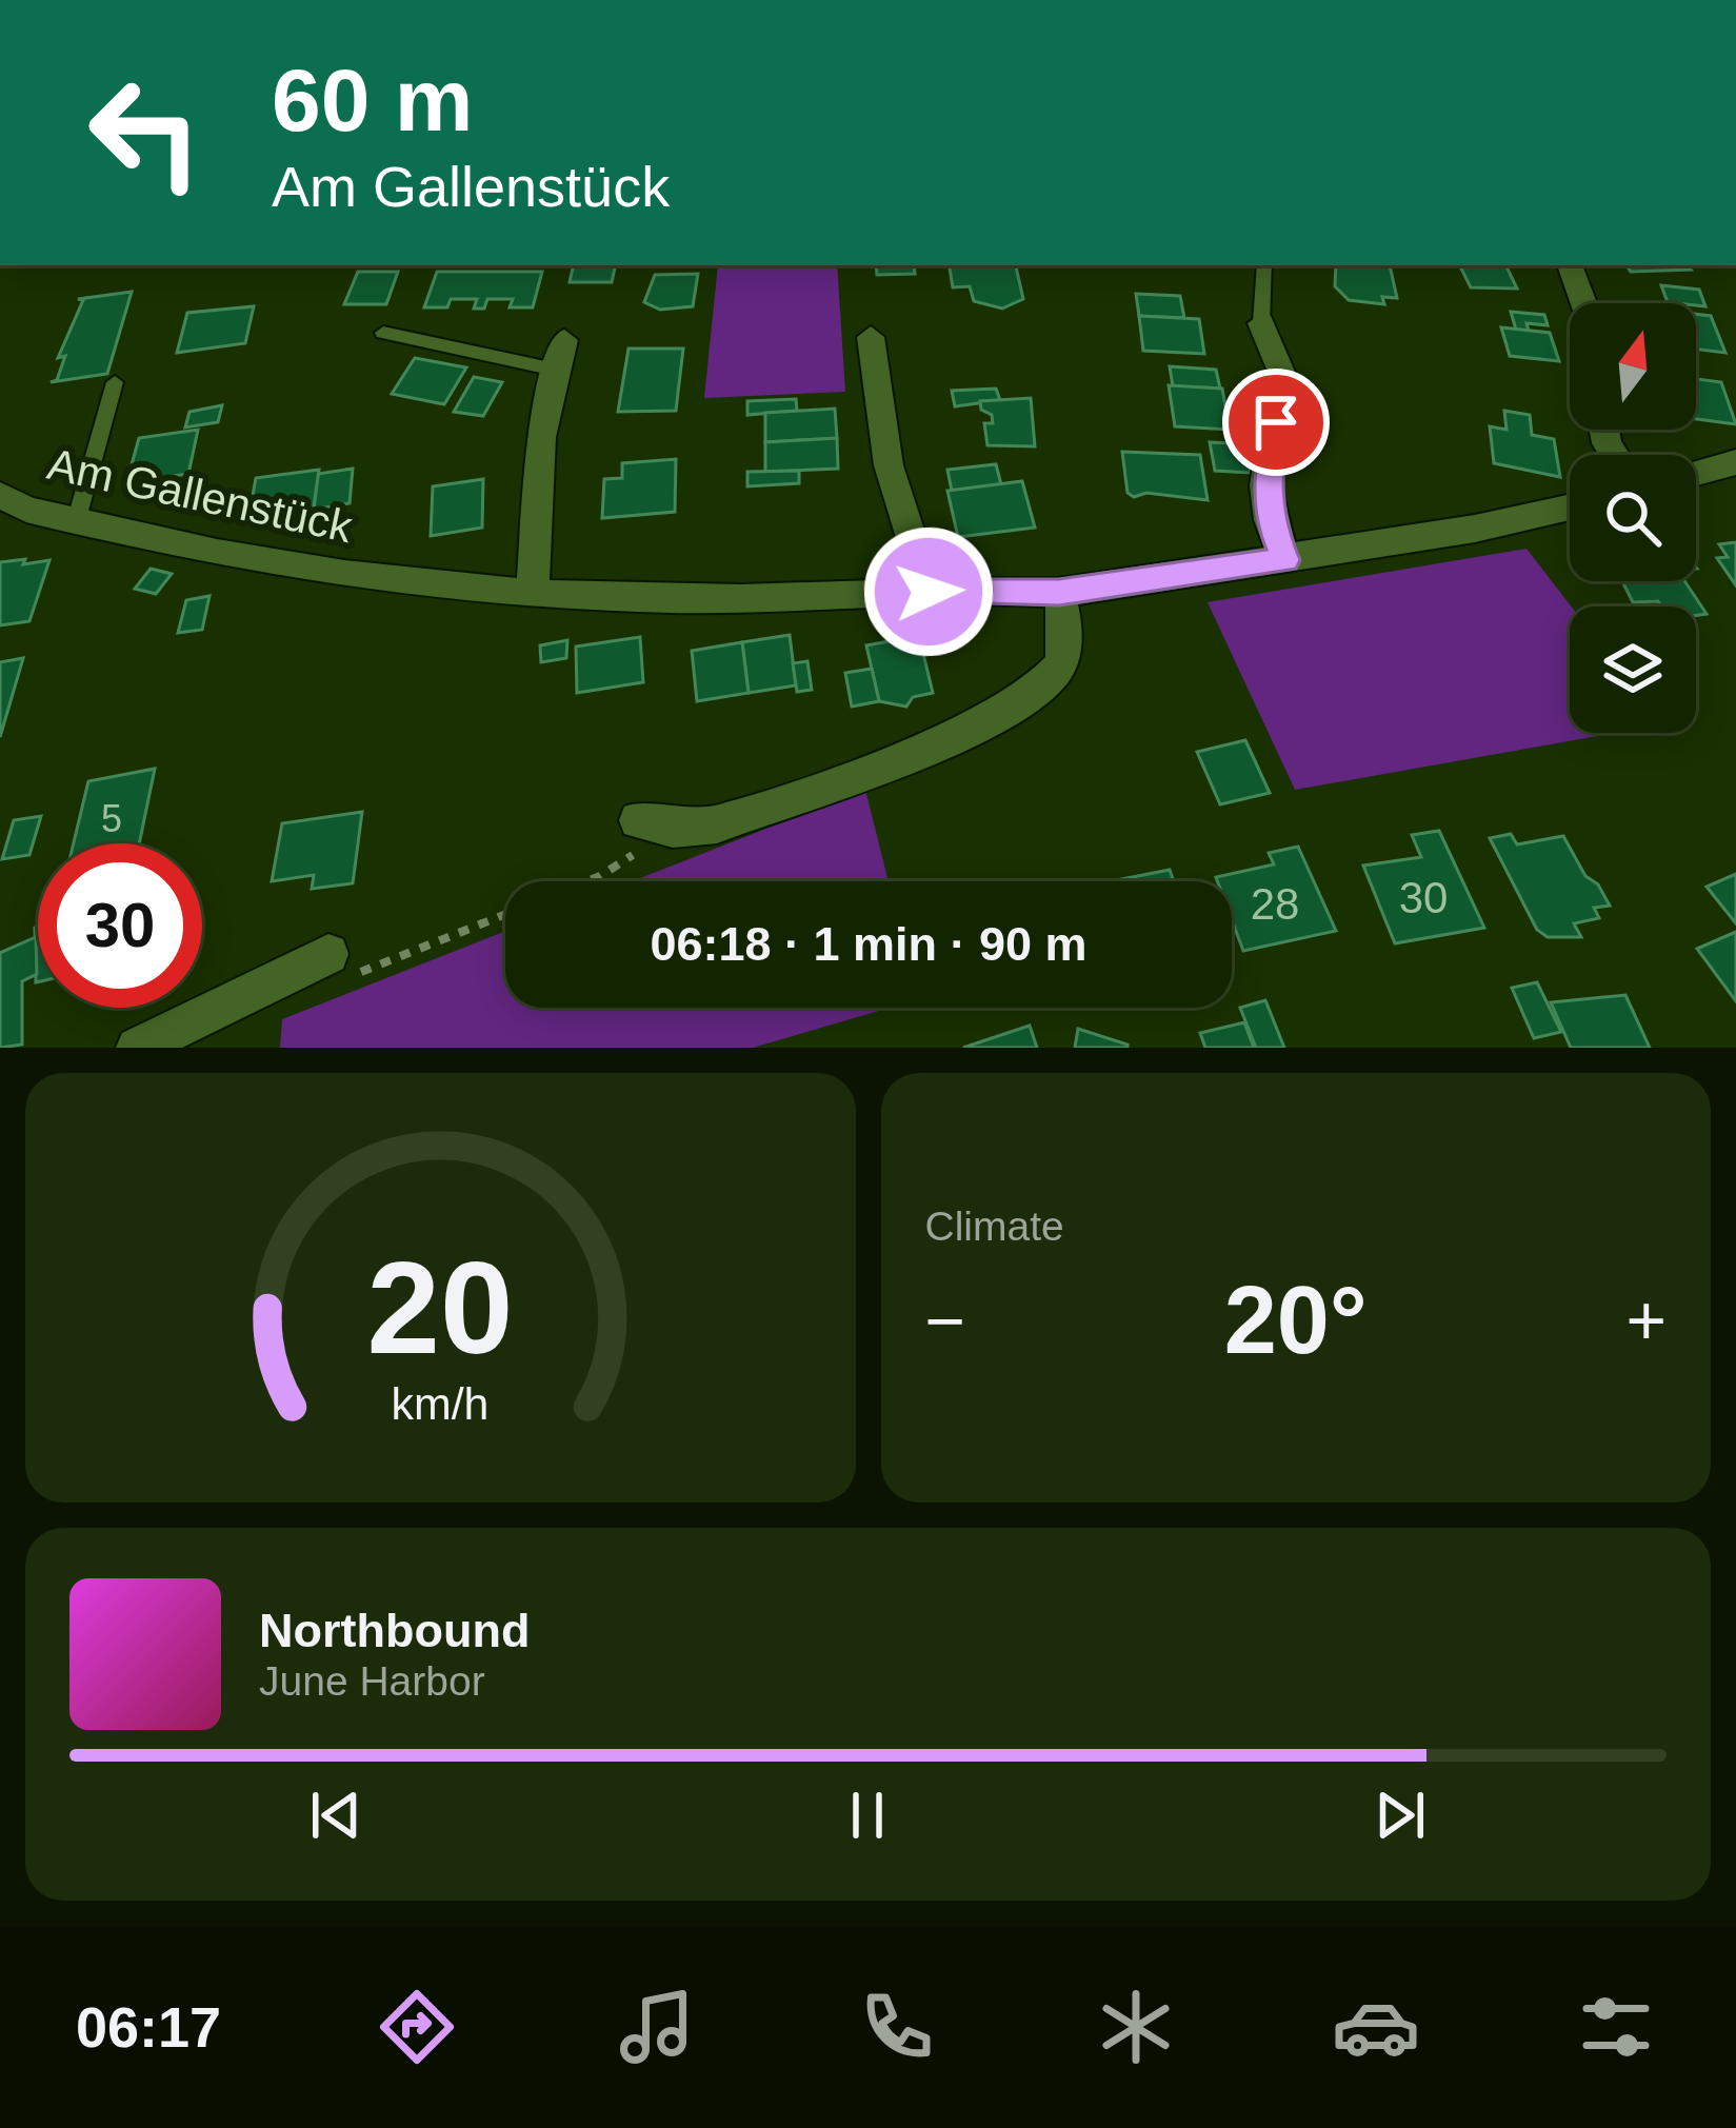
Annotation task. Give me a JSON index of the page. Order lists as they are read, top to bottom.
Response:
{
  "streets": {
    "street": ["Am Gallenstück"]
  },
  "house_numbers": ["5", "30", "28"],
  "north": "top",
  "page": {
    "turn": ["60 m", "Am Gallenstück"],
    "limit": "30",
    "trip": "06:18 · 1 min · 90 m",
    "tile": "Climate",
    "heat": ["−", "20°", "+"],
    "song": ["Northbound", "June Harbor"],
    "tabs": "06:17",
    "gauge": ["20", "km/h"]
  }
}
